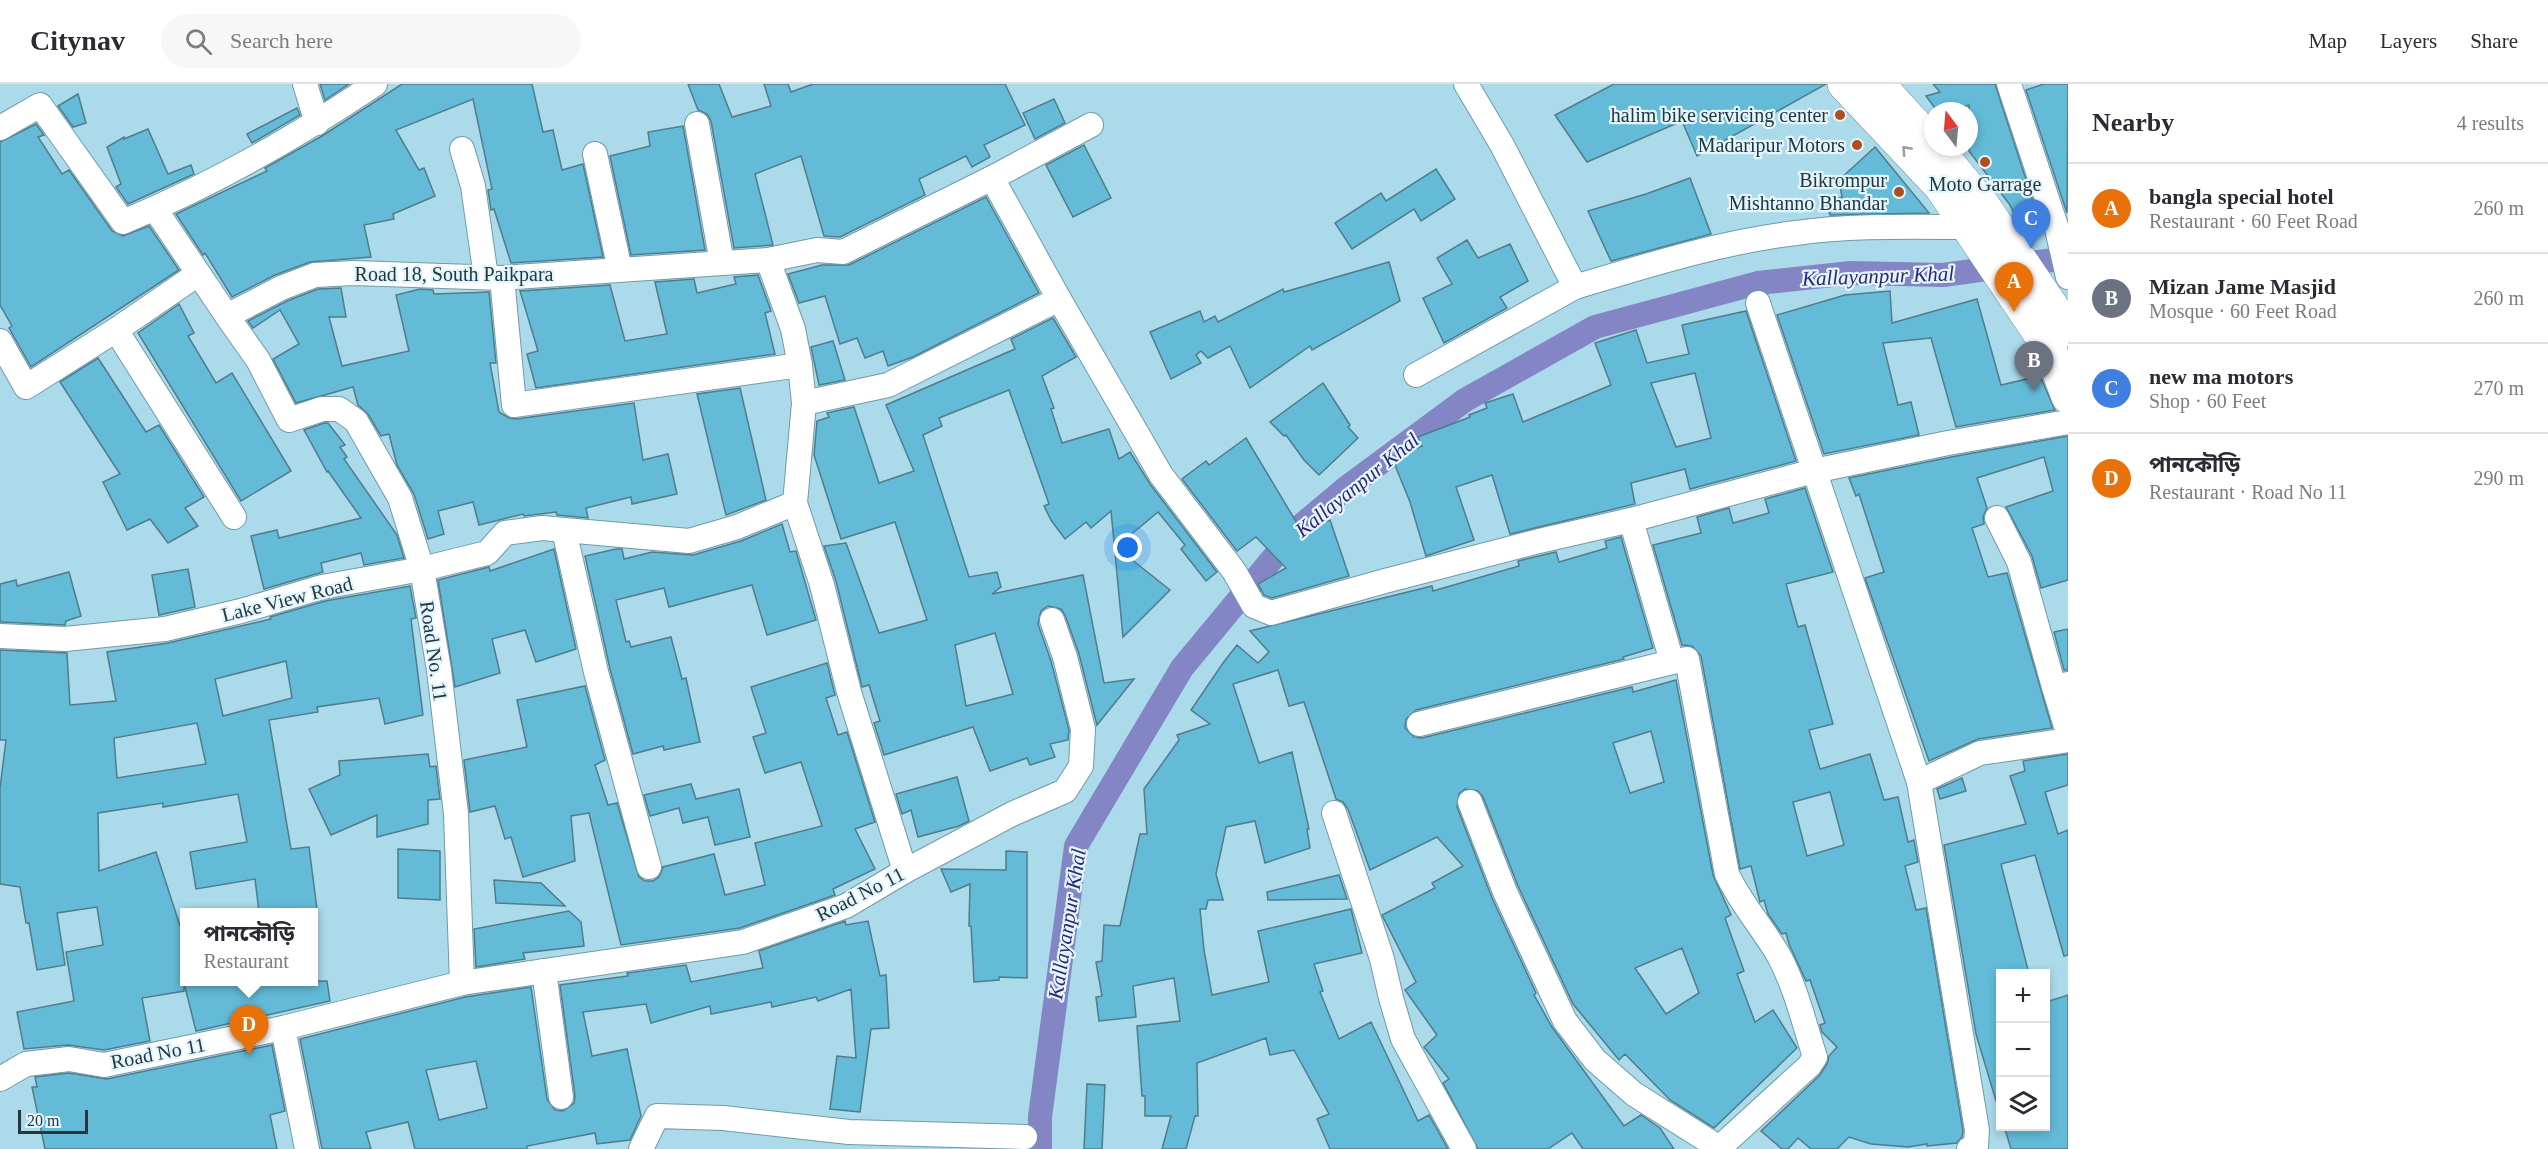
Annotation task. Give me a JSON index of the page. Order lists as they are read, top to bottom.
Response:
{
  "streets": {
    "street": [
      "Road 18, South Paikpara",
      "Lake View Road",
      "Road No. 11",
      "Road No 11"
    ]
  },
  "crossings": [
    ["Road 18, South Paikpara", "Road No. 11"],
    ["Lake View Road", "Road No. 11"],
    ["Road No. 11", "Road No 11"]
  ],
  "water": ["Kallayanpur Khal"],
  "places": [
    "halim bike servicing center",
    "Madaripur Motors",
    "Moto Garrage",
    "Bikrompur Mishtanno Bhandar"
  ],
  "scale_bar": "20 m",
  "north": "top",
  "page": {
    "header": "Citynav",
    "search": "Search here",
    "nav": ["Map", "Layers", "Share"],
    "heading": ["Nearby", "4 results"],
    "list": [
      {
        "mark": "A",
        "name": "bangla special hotel",
        "note": "Restaurant · 60 Feet Road",
        "value": "260 m"
      },
      {
        "mark": "B",
        "name": "Mizan Jame Masjid",
        "note": "Mosque · 60 Feet Road",
        "value": "260 m"
      },
      {
        "mark": "C",
        "name": "new ma motors",
        "note": "Shop · 60 Feet",
        "value": "270 m"
      },
      {
        "mark": "D",
        "name": "পানকৌড়ি",
        "note": "Restaurant · Road No 11",
        "value": "290 m"
      }
    ],
    "pins": [
      "C",
      "A",
      "B",
      "D"
    ],
    "popup": ["পানকৌড়ি", "Restaurant"],
    "map_buttons": ["+", "−"],
    "scale": "20 m"
  }
}
